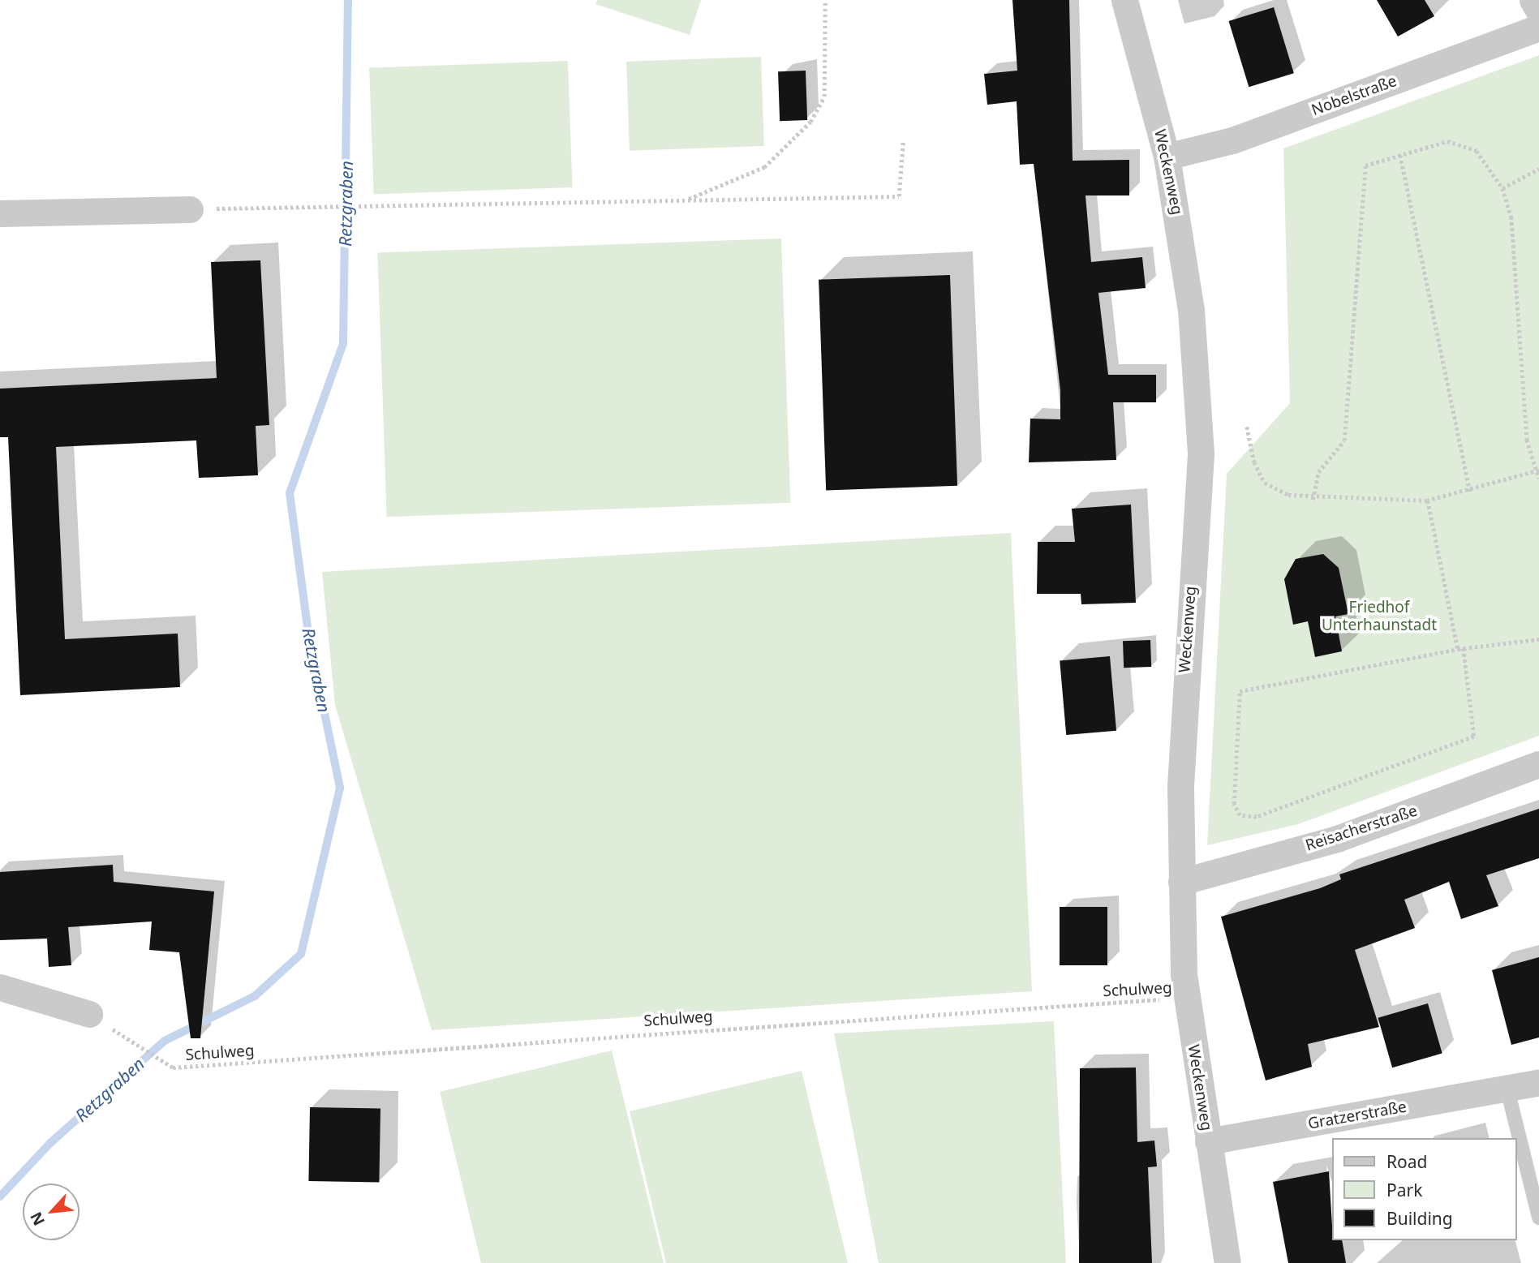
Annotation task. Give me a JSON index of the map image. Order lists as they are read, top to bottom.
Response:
{
  "streets": {
    "street": [
      "Nobelstraße",
      "Weckenweg",
      "Reisacherstraße",
      "Gratzerstraße"
    ],
    "path": ["Schulweg"]
  },
  "crossings": [
    ["Nobelstraße", "Weckenweg"],
    ["Weckenweg", "Reisacherstraße"],
    ["Weckenweg", "Schulweg"],
    ["Weckenweg", "Gratzerstraße"]
  ],
  "water": ["Retzgraben"],
  "parks": ["Friedhof Unterhaunstadt"],
  "legend": ["Road", "Park", "Building"],
  "north": "bottom left"
}
